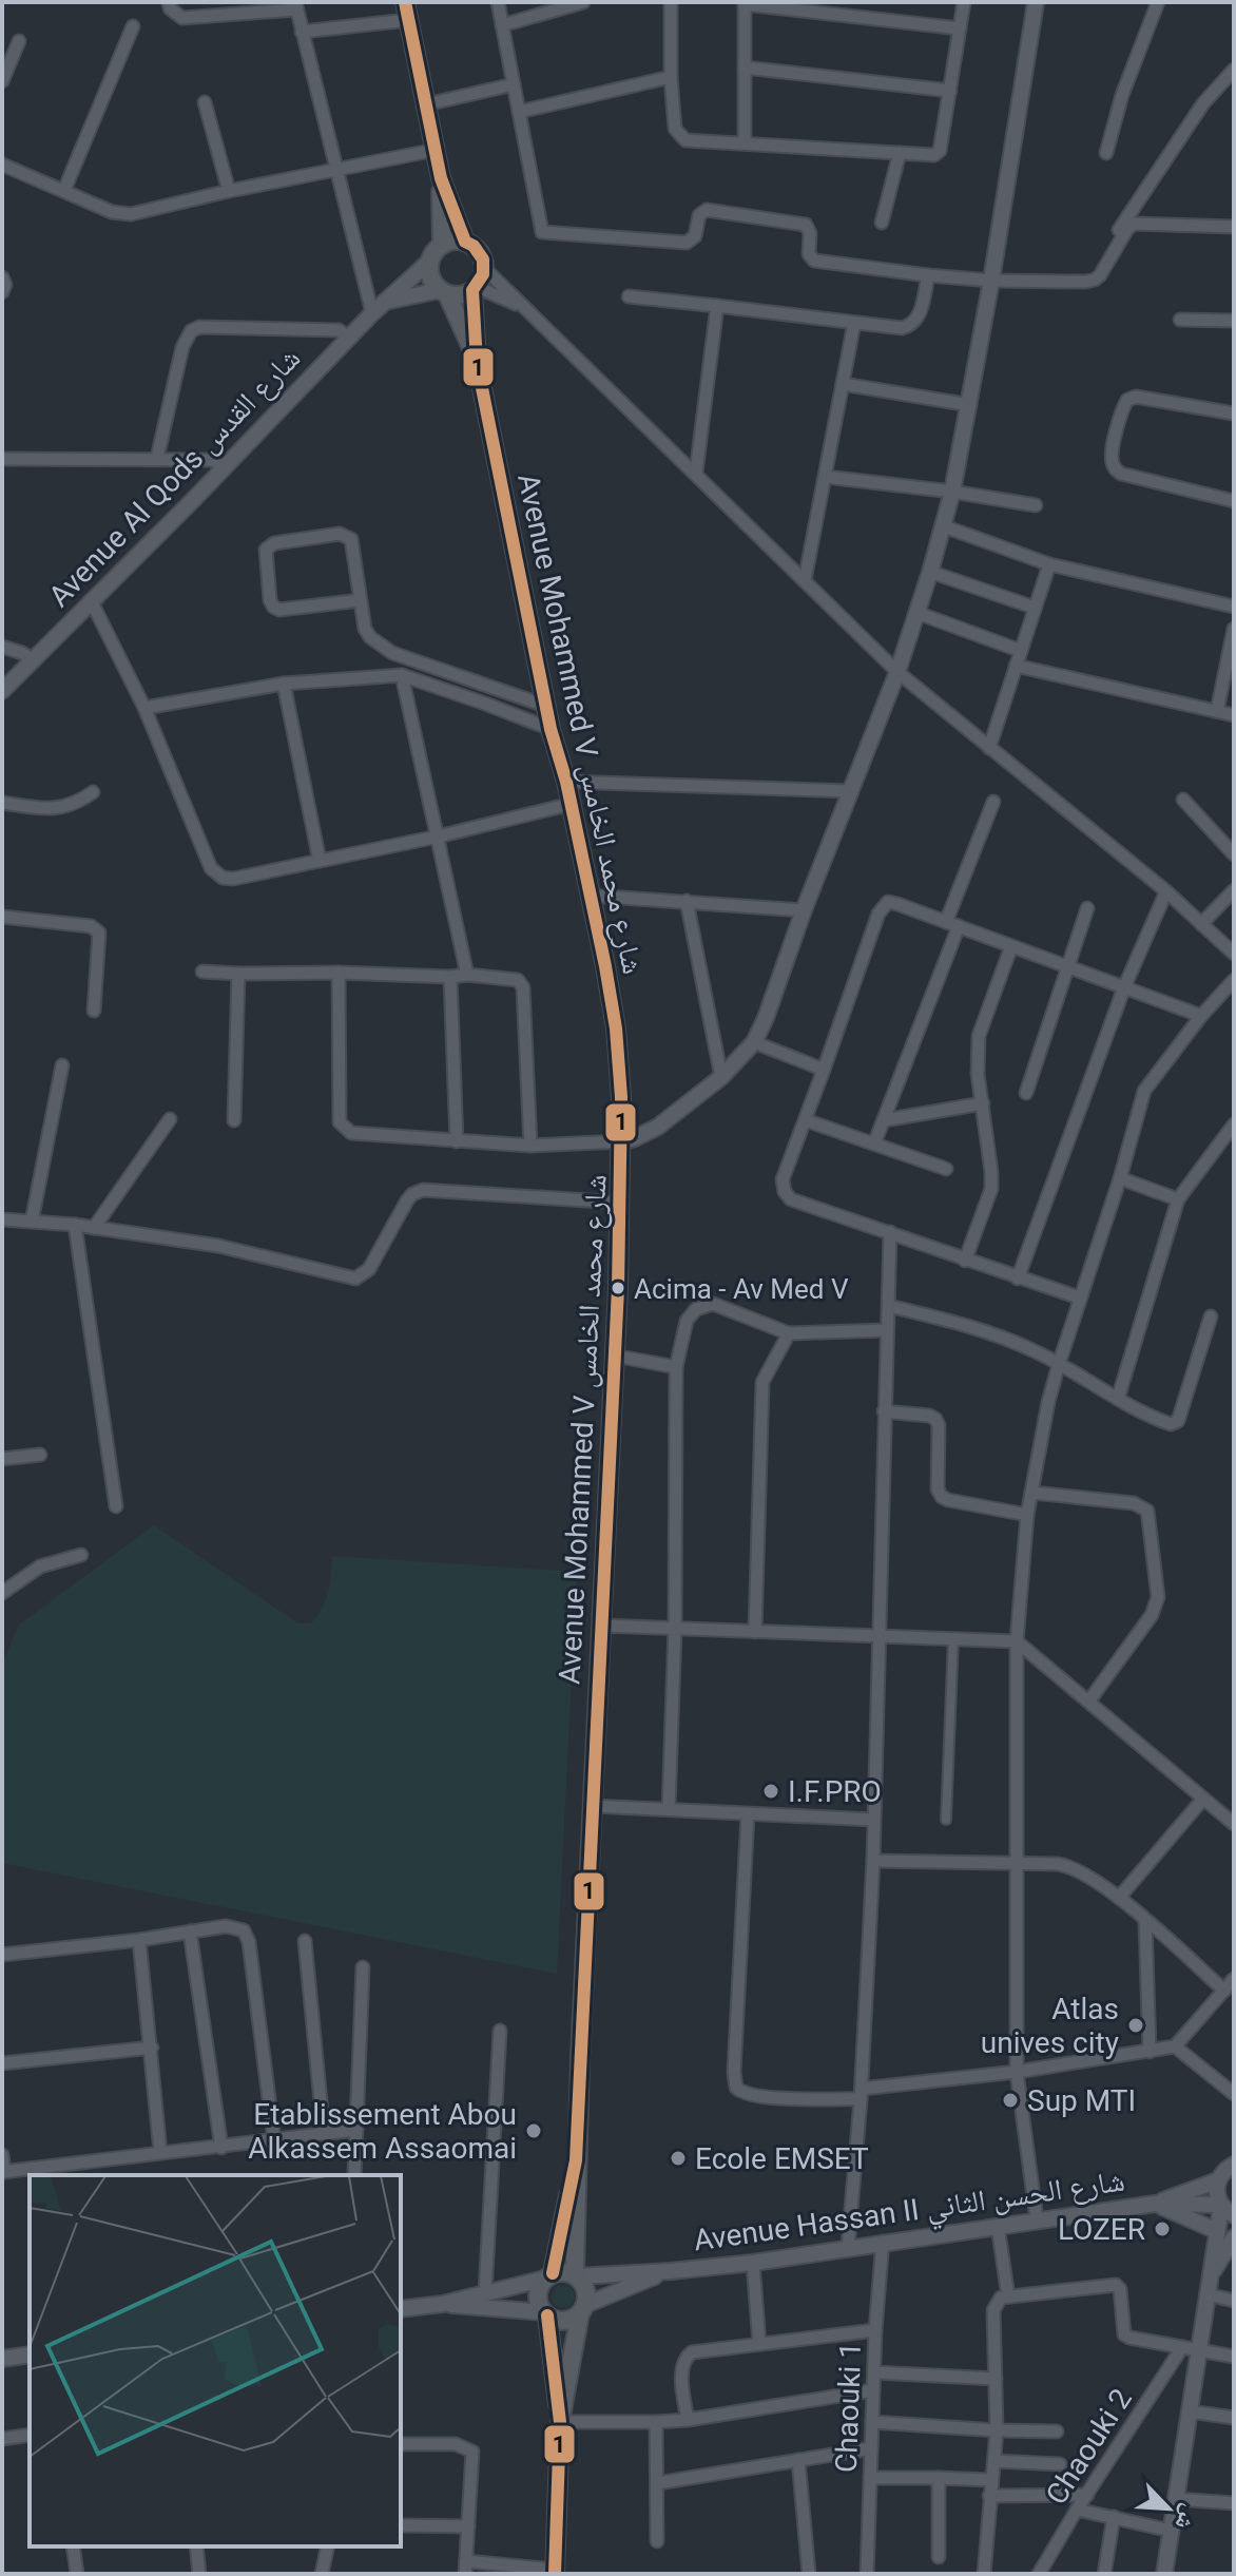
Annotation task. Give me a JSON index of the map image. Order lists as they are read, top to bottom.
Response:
{
  "streets": {
    "main road": ["Avenue Mohammed V شارع محمد الخامس"],
    "street": [
      "Avenue Al Qods شارع القدس",
      "Avenue Hassan II شارع الحسن الثاني",
      "Chaouki 1",
      "Chaouki 2"
    ]
  },
  "crossings": [
    ["Avenue Al Qods شارع القدس", "Avenue Mohammed V شارع محمد الخامس"],
    ["Avenue Hassan II شارع الحسن الثاني", "Chaouki 1"]
  ],
  "places": [
    "Acima - Av Med V",
    "I.F.PRO",
    "Atlas unives city",
    "Sup MTI",
    "Etablissement Abou Alkassem Assaomai",
    "Ecole EMSET",
    "LOZER"
  ],
  "lines": ["transit line 1"],
  "north": "bottom right"
}
